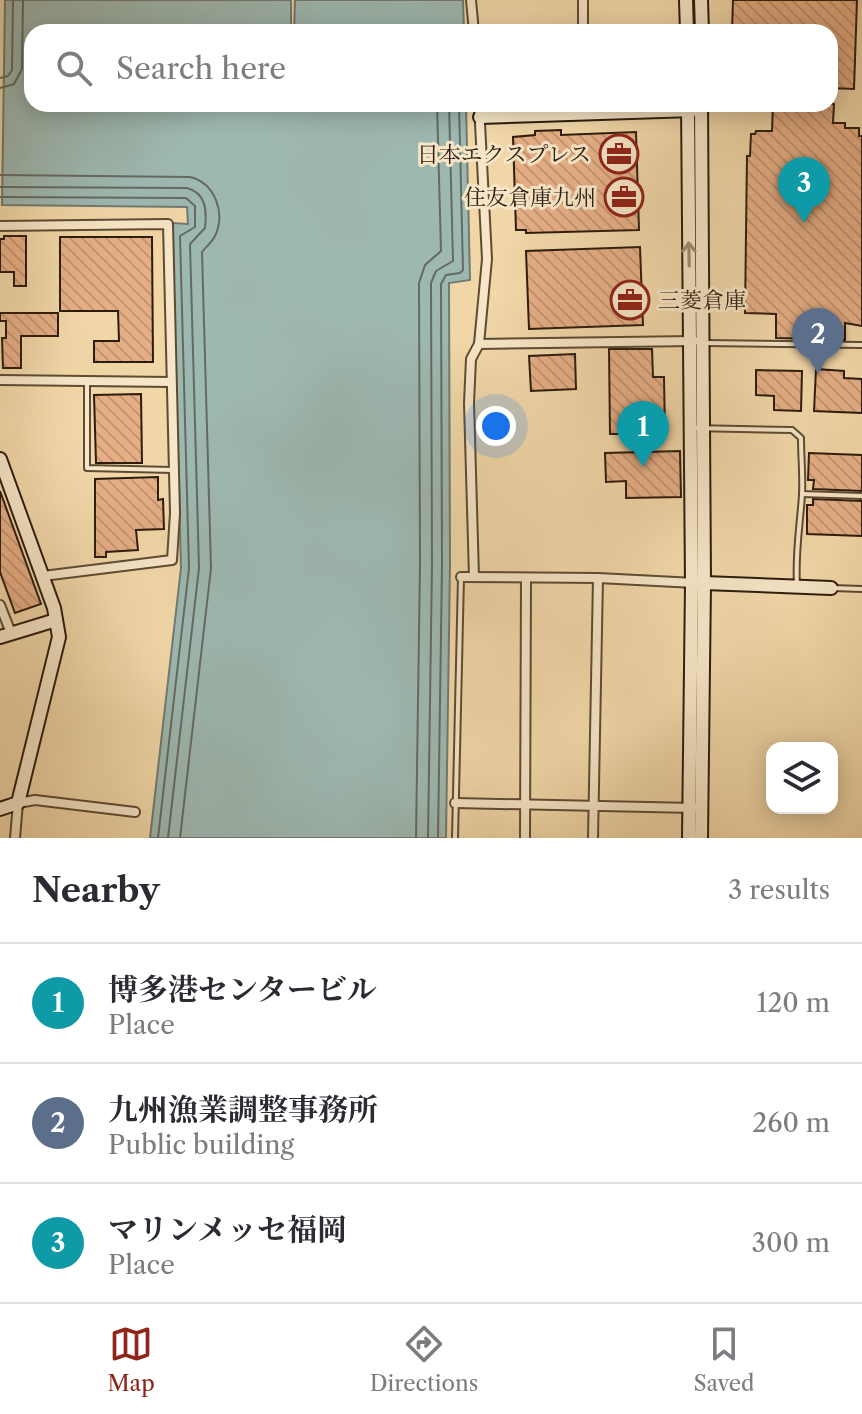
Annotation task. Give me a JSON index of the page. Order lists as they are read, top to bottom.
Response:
{
  "places": {
    "office": ["日本エクスプレス", "住友倉庫九州", "三菱倉庫"]
  },
  "page": {
    "search": "Search here",
    "pins": ["3", "2", "1"],
    "heading": ["Nearby", "3 results"],
    "list": [
      {
        "mark": "1",
        "name": "博多港センタービル",
        "note": "Place",
        "value": "120 m"
      },
      {
        "mark": "2",
        "name": "九州漁業調整事務所",
        "note": "Public building",
        "value": "260 m"
      },
      {
        "mark": "3",
        "name": "マリンメッセ福岡",
        "note": "Place",
        "value": "300 m"
      }
    ],
    "nav": ["Map", "Directions", "Saved"]
  }
}
